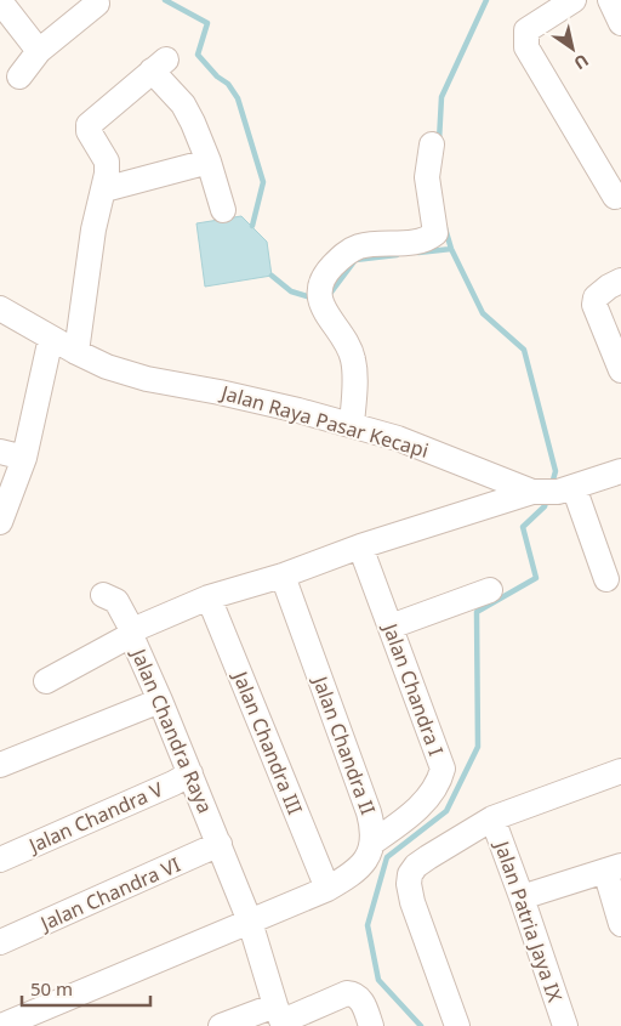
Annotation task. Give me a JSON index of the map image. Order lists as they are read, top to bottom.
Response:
{
  "streets": {
    "street": [
      "Jalan Raya Pasar Kecapi",
      "Jalan Chandra I",
      "Jalan Chandra Raya",
      "Jalan Chandra III",
      "Jalan Chandra II",
      "Jalan Chandra V",
      "Jalan Chandra VI",
      "Jalan Patria Jaya IX"
    ]
  },
  "crossings": [
    ["Jalan Raya Pasar Kecapi", "Jalan Chandra Raya"],
    ["Jalan Chandra I", "Jalan Chandra Raya"],
    ["Jalan Chandra I", "Jalan Chandra II"],
    ["Jalan Chandra Raya", "Jalan Chandra III"],
    ["Jalan Chandra Raya", "Jalan Chandra II"],
    ["Jalan Chandra Raya", "Jalan Chandra V"],
    ["Jalan Chandra Raya", "Jalan Chandra VI"],
    ["Jalan Chandra III", "Jalan Chandra II"]
  ],
  "scale_bar": "50 m",
  "north": "bottom right"
}
